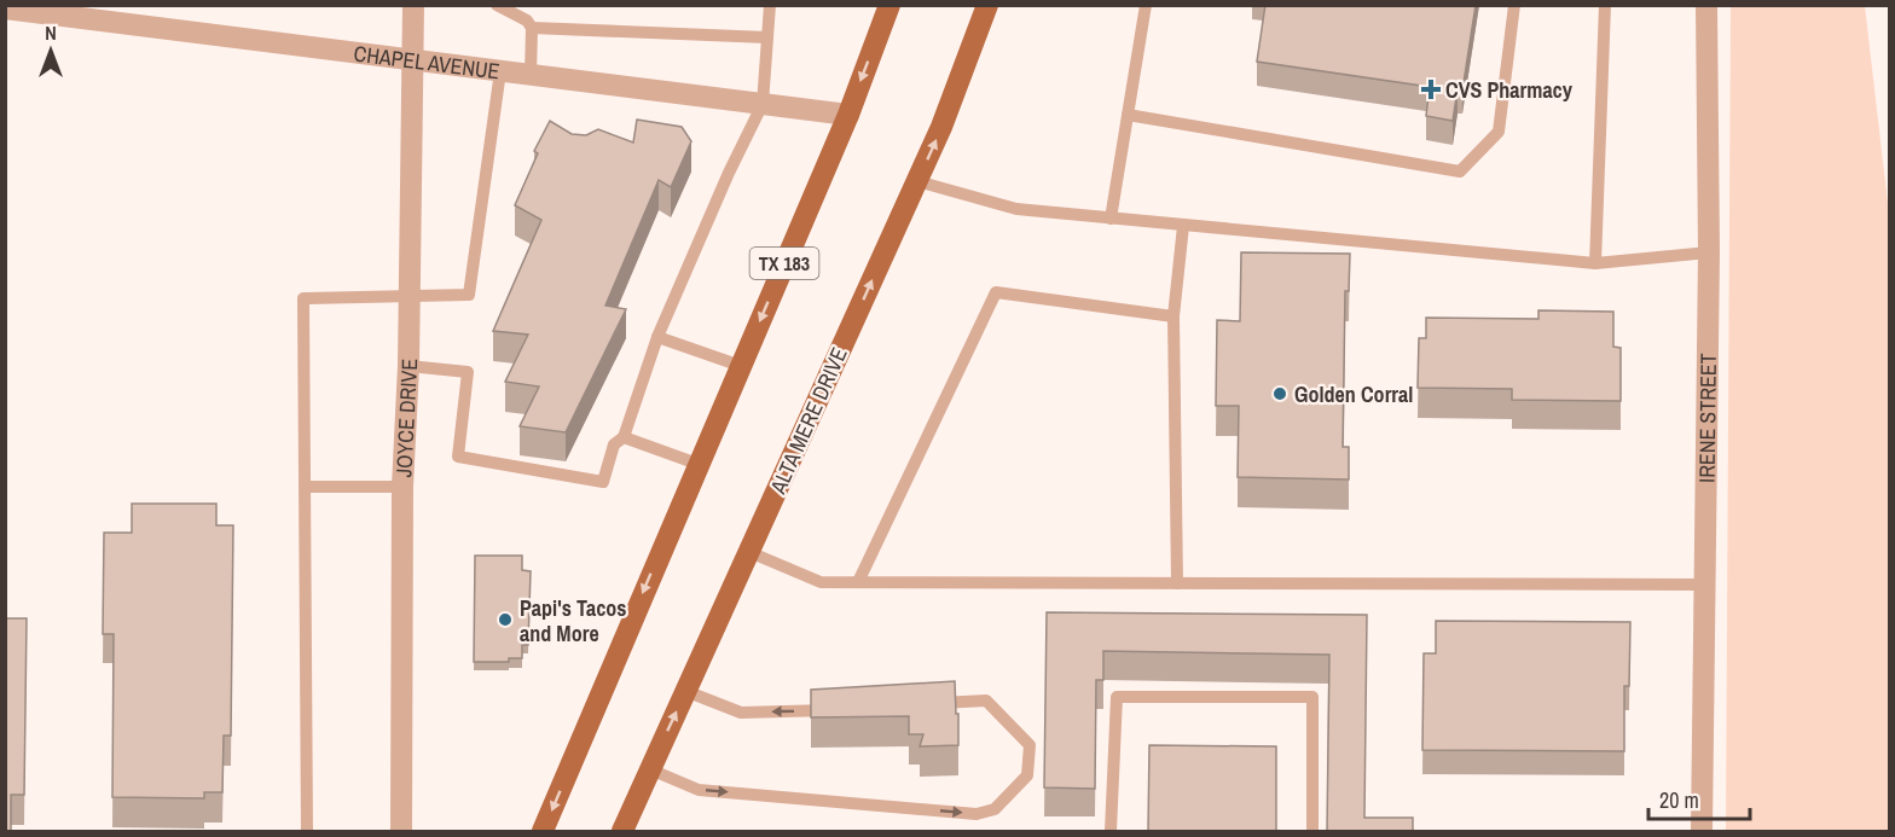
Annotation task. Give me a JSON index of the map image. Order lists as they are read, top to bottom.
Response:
{
  "streets": {
    "main road": ["TX 183", "ALTA MERE DRIVE"],
    "street": ["CHAPEL AVENUE", "JOYCE DRIVE", "IRENE STREET"]
  },
  "crossings": [
    ["CHAPEL AVENUE", "TX 183"],
    ["CHAPEL AVENUE", "JOYCE DRIVE"]
  ],
  "places": {
    "health": ["CVS Pharmacy"],
    "other": ["Golden Corral", "Papi's Tacos and More"]
  },
  "scale_bar": "20 m",
  "north": "top"
}
